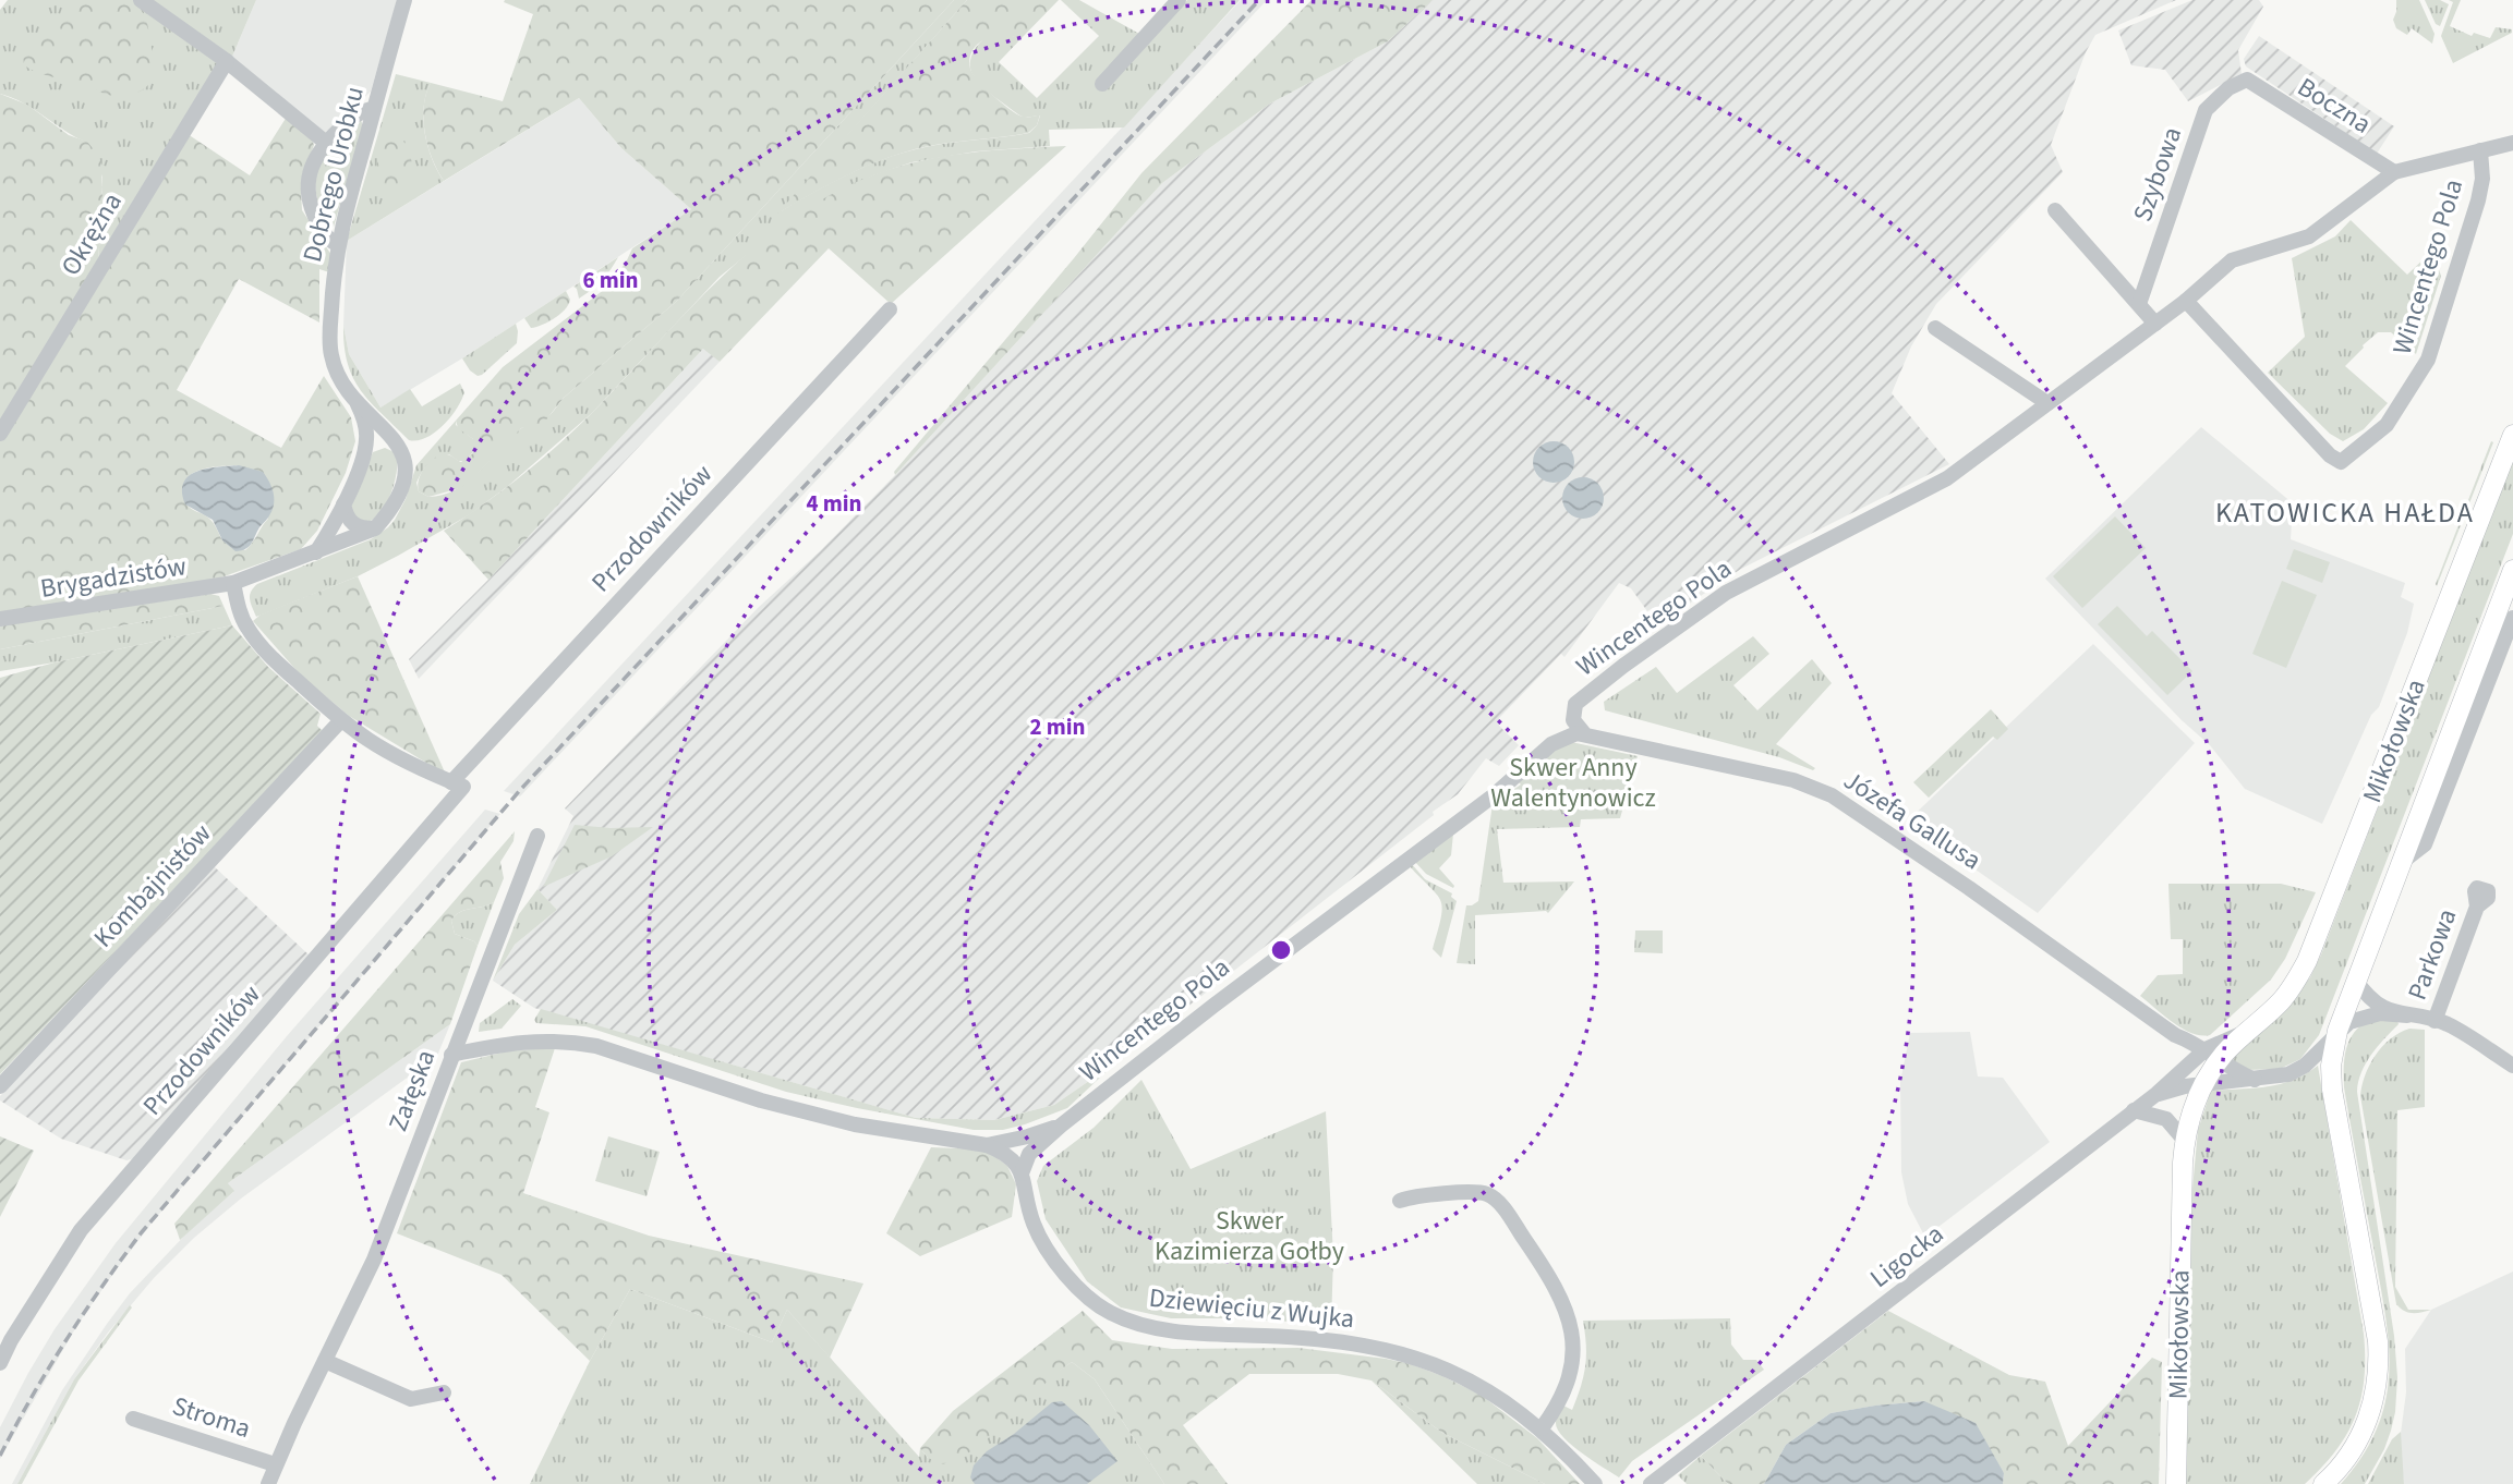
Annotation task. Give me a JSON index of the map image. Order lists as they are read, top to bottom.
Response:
{
  "streets": {
    "main road": ["Mikołowska"],
    "street": [
      "Boczna",
      "Dobrego Urobku",
      "Szybowa",
      "Okrężna",
      "Wincentego Pola",
      "Przodowników",
      "Brygadzistów",
      "Józefa Gallusa",
      "Kombajnistów",
      "Parkowa",
      "Załęska",
      "Ligocka",
      "Dziewięciu z Wujka",
      "Stroma"
    ]
  },
  "crossings": [
    ["Boczna", "Szybowa"],
    ["Boczna", "Wincentego Pola"],
    ["Wincentego Pola", "Józefa Gallusa"],
    ["Wincentego Pola", "Załęska"],
    ["Wincentego Pola", "Dziewięciu z Wujka"],
    ["Mikołowska", "Józefa Gallusa"],
    ["Mikołowska", "Parkowa"],
    ["Mikołowska", "Ligocka"],
    ["Józefa Gallusa", "Ligocka"],
    ["Załęska", "Stroma"]
  ],
  "districts": ["KATOWICKA HAŁDA"],
  "parks": ["Skwer Anny Walentynowicz", "Skwer Kazimierza Gołby"],
  "rings": ["6 min", "4 min", "2 min"]
}
